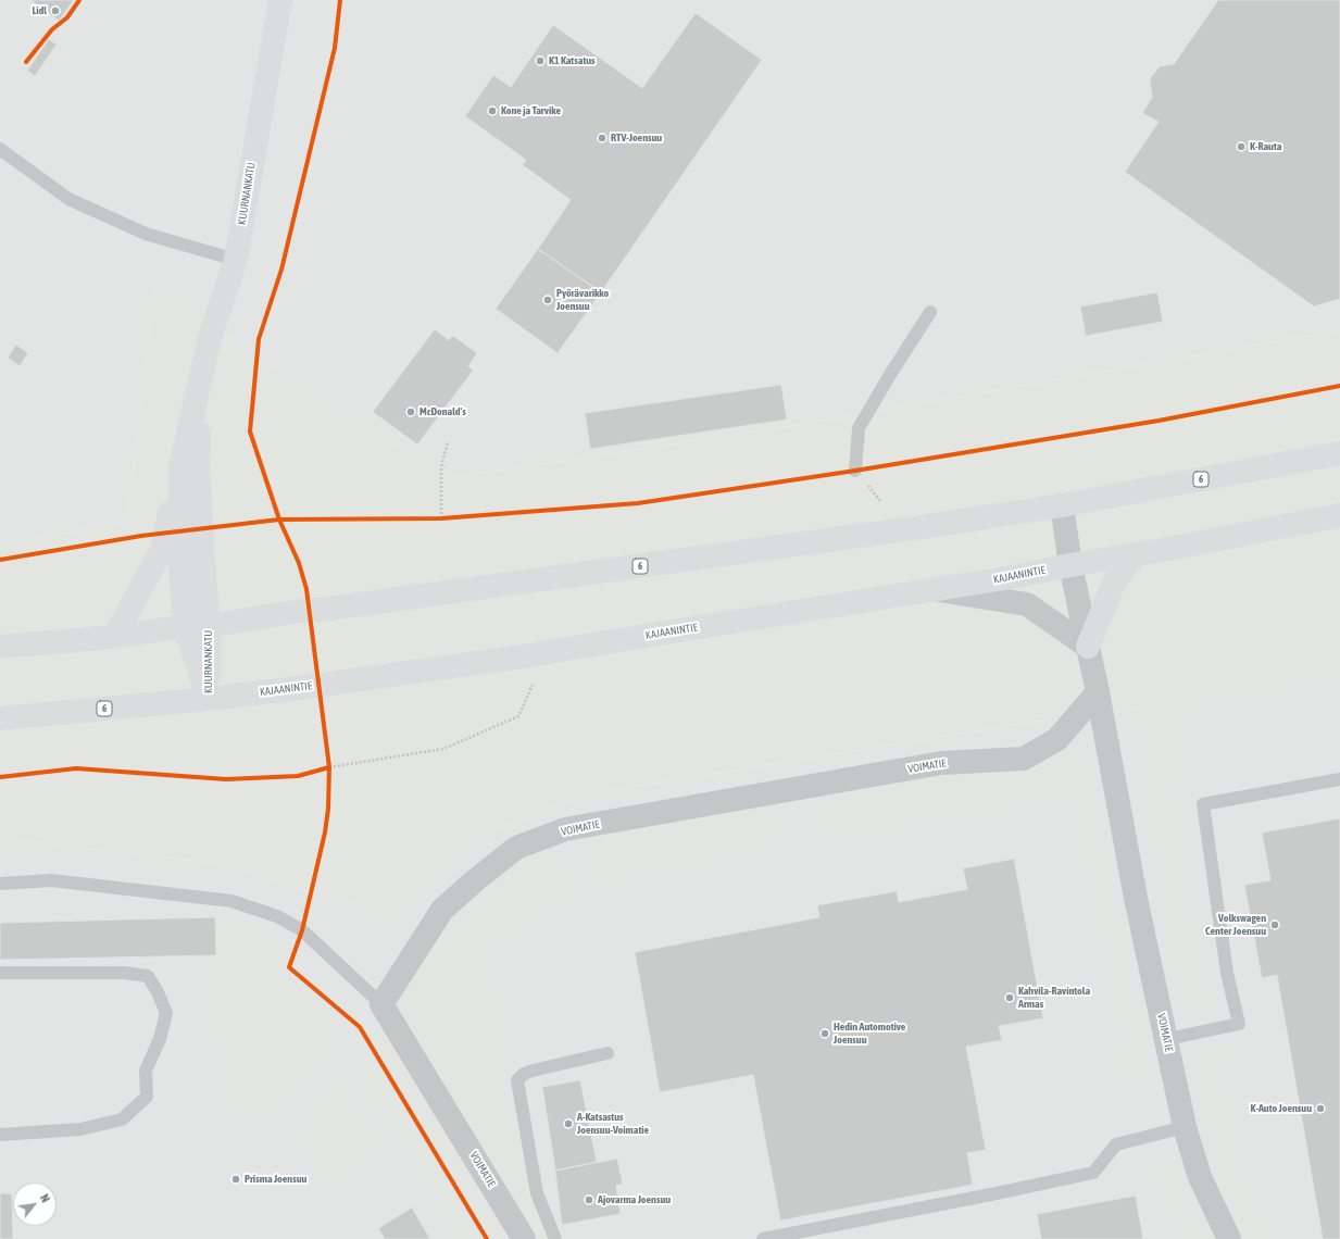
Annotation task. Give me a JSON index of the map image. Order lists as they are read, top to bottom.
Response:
{
  "streets": {
    "main road": ["KUURNANKATU", "6", "KAJAANINTIE"],
    "street": ["VOIMATIE"]
  },
  "crossings": [
    ["KUURNANKATU", "6"],
    ["KUURNANKATU", "KAJAANINTIE"],
    ["6", "VOIMATIE"],
    ["KAJAANINTIE", "VOIMATIE"]
  ],
  "places": [
    "Lidl",
    "K1 Katsatus",
    "Kone ja Tarvike",
    "RTV-Joensuu",
    "K-Rauta",
    "Pyörävarikko Joensuu",
    "McDonald's",
    "Volkswagen Center Joensuu",
    "Kahvila-Ravintola Armas",
    "Hedin Automotive Joensuu",
    "K-Auto Joensuu",
    "A-Katsastus Joensuu-Voimatie",
    "Prisma Joensuu",
    "Ajovarma Joensuu"
  ],
  "north": "top right"
}
